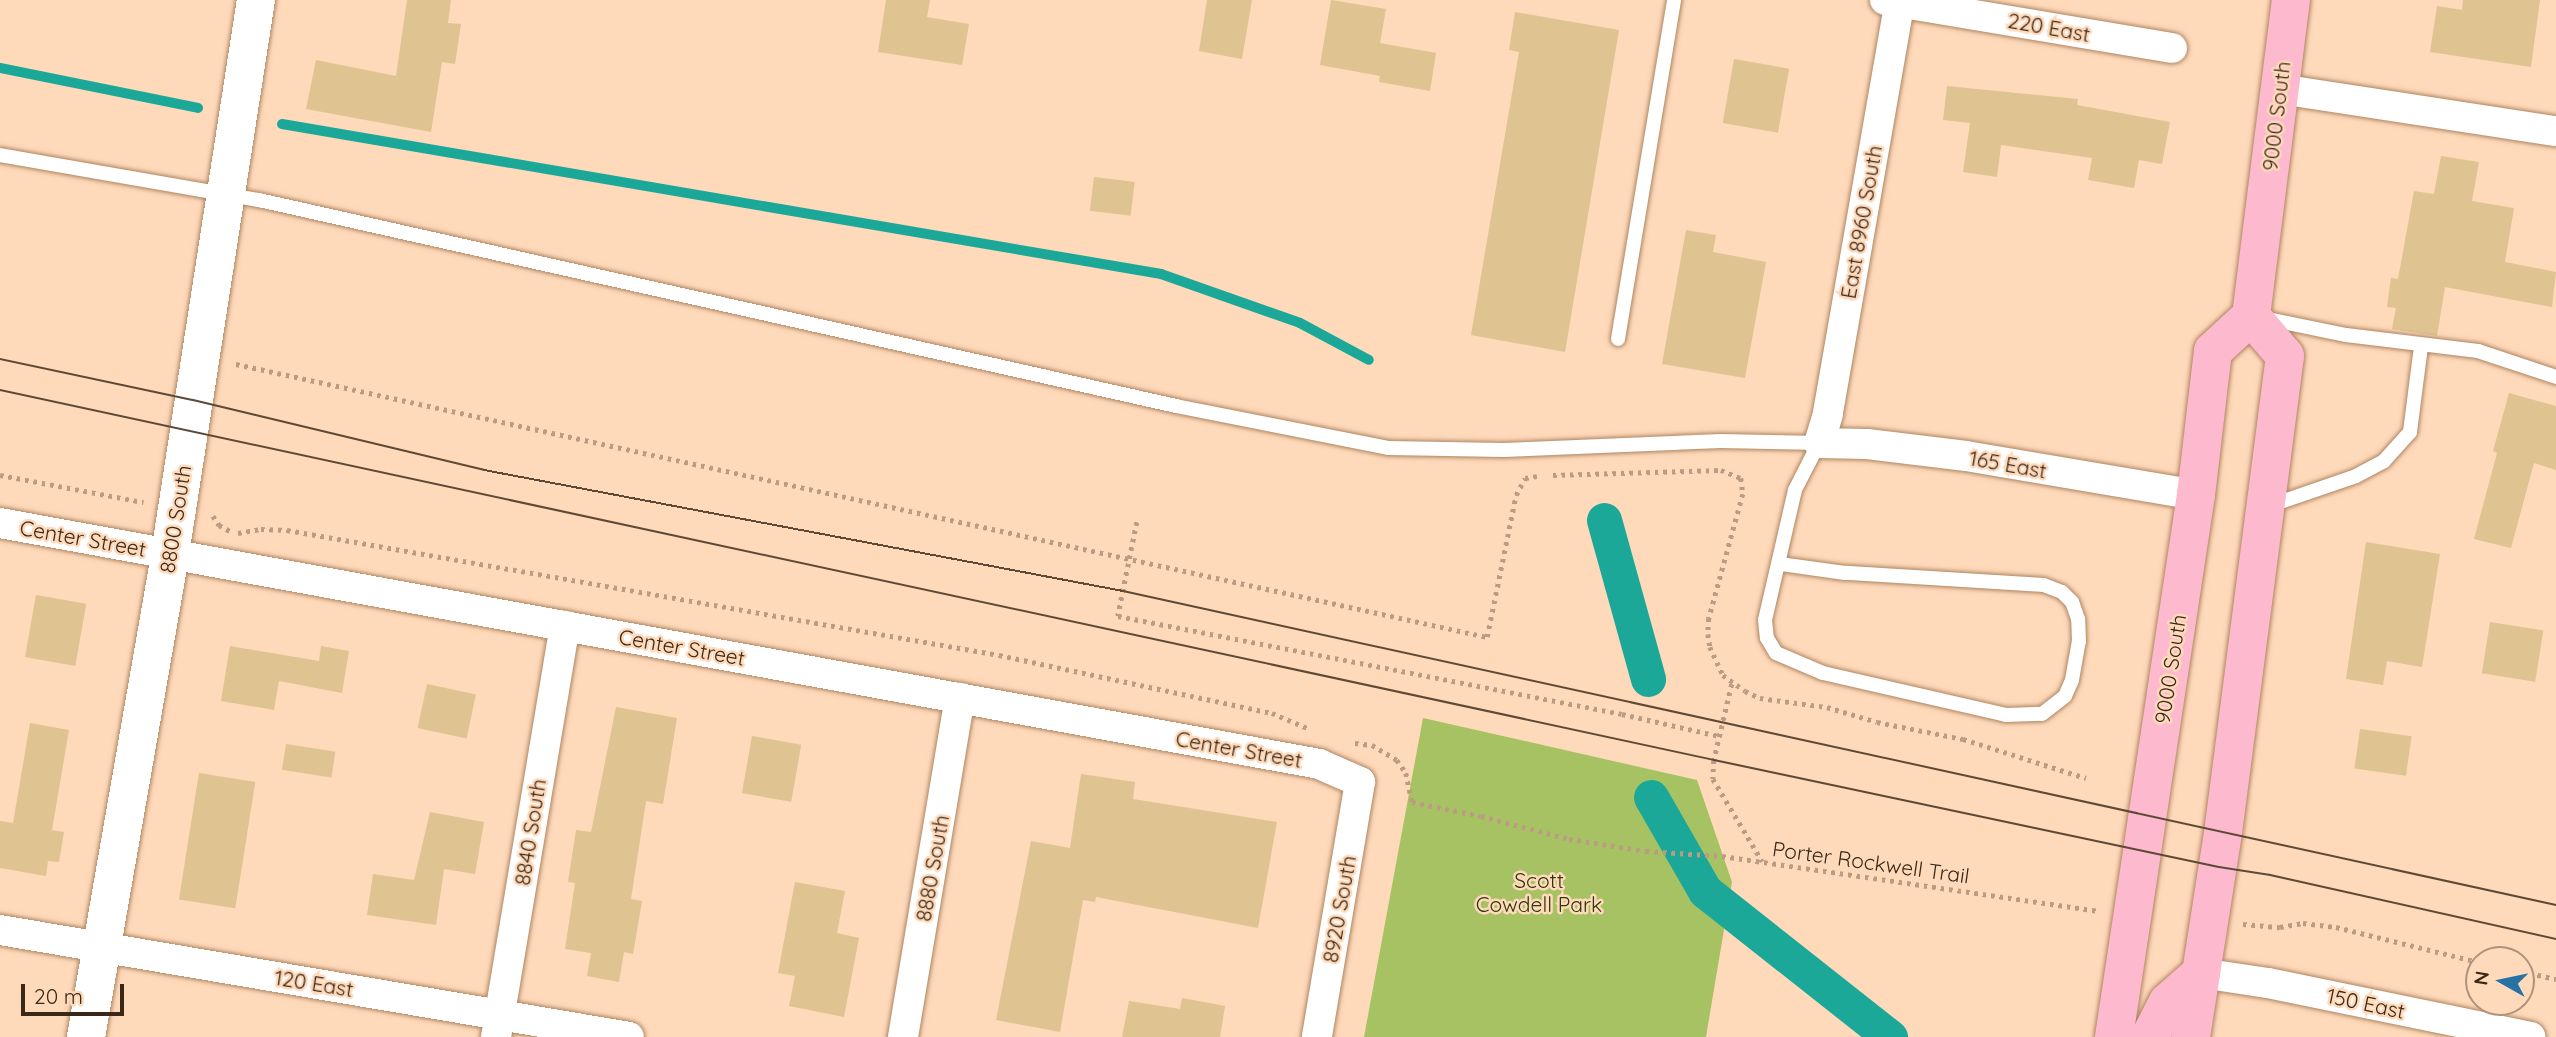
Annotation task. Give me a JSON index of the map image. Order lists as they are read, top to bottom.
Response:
{
  "streets": {
    "main road": ["9000 South"],
    "street": [
      "220 East",
      "East 8960 South",
      "165 East",
      "8800 South",
      "Center Street",
      "8840 South",
      "8880 South",
      "8920 South",
      "120 East",
      "150 East"
    ],
    "path": ["Porter Rockwell Trail"]
  },
  "crossings": [
    ["220 East", "East 8960 South"],
    ["9000 South", "165 East"],
    ["East 8960 South", "165 East"],
    ["8800 South", "Center Street"],
    ["8800 South", "120 East"],
    ["Center Street", "8840 South"],
    ["Center Street", "8880 South"],
    ["Center Street", "8920 South"],
    ["8840 South", "120 East"]
  ],
  "parks": ["Scott Cowdell Park"],
  "scale_bar": "20 m",
  "north": "left"
}
